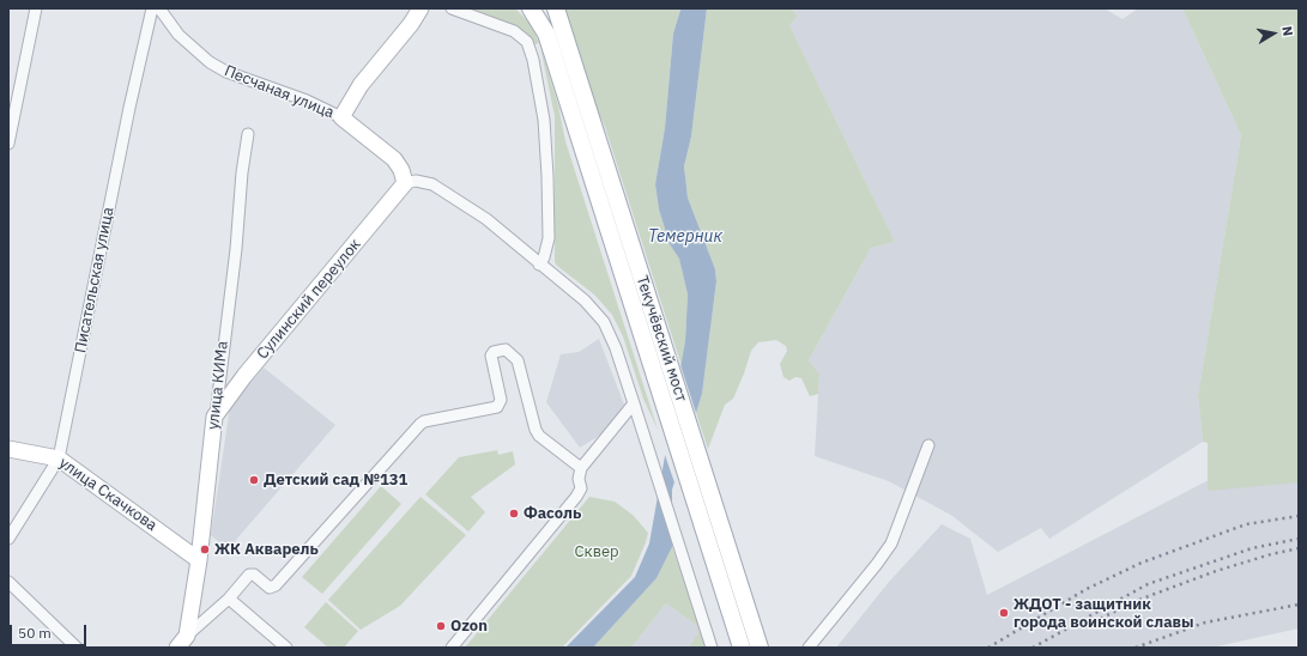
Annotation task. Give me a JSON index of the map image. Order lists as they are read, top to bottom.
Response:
{
  "streets": {
    "main road": ["Текучёвский мост"],
    "street": [
      "Песчаная улица",
      "Писательская улица",
      "Сулинский переулок",
      "улица КИМа",
      "улица Скачкова"
    ]
  },
  "crossings": [
    ["Песчаная улица", "Сулинский переулок"],
    ["Писательская улица", "улица Скачкова"],
    ["Сулинский переулок", "улица КИМа"],
    ["улица КИМа", "улица Скачкова"]
  ],
  "water": ["Темерник"],
  "parks": ["Сквер"],
  "places": [
    "Детский сад №131",
    "Фасоль",
    "ЖК Акварель",
    "ЖДОТ - защитник города воинской славы",
    "Ozon"
  ],
  "scale_bar": "50 m",
  "north": "right"
}
